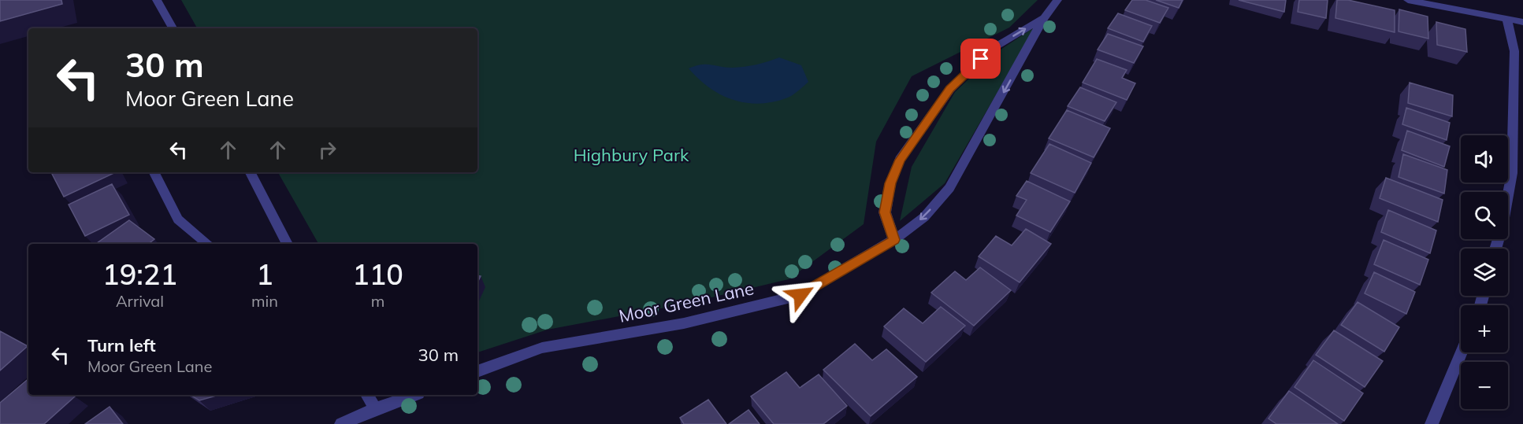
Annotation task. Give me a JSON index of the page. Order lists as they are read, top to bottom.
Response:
{
  "streets": {
    "street": ["Moor Green Lane"]
  },
  "parks": ["Highbury Park"],
  "page": {
    "turn": ["30 m", "Moor Green Lane"],
    "map_buttons": ["+", "−"],
    "eta": [
      "19:21",
      "Arrival",
      "1",
      "min",
      "110",
      "m"
    ],
    "list": [
      {
        "name": "Turn left",
        "note": "Moor Green Lane",
        "value": "30 m"
      }
    ]
  }
}
